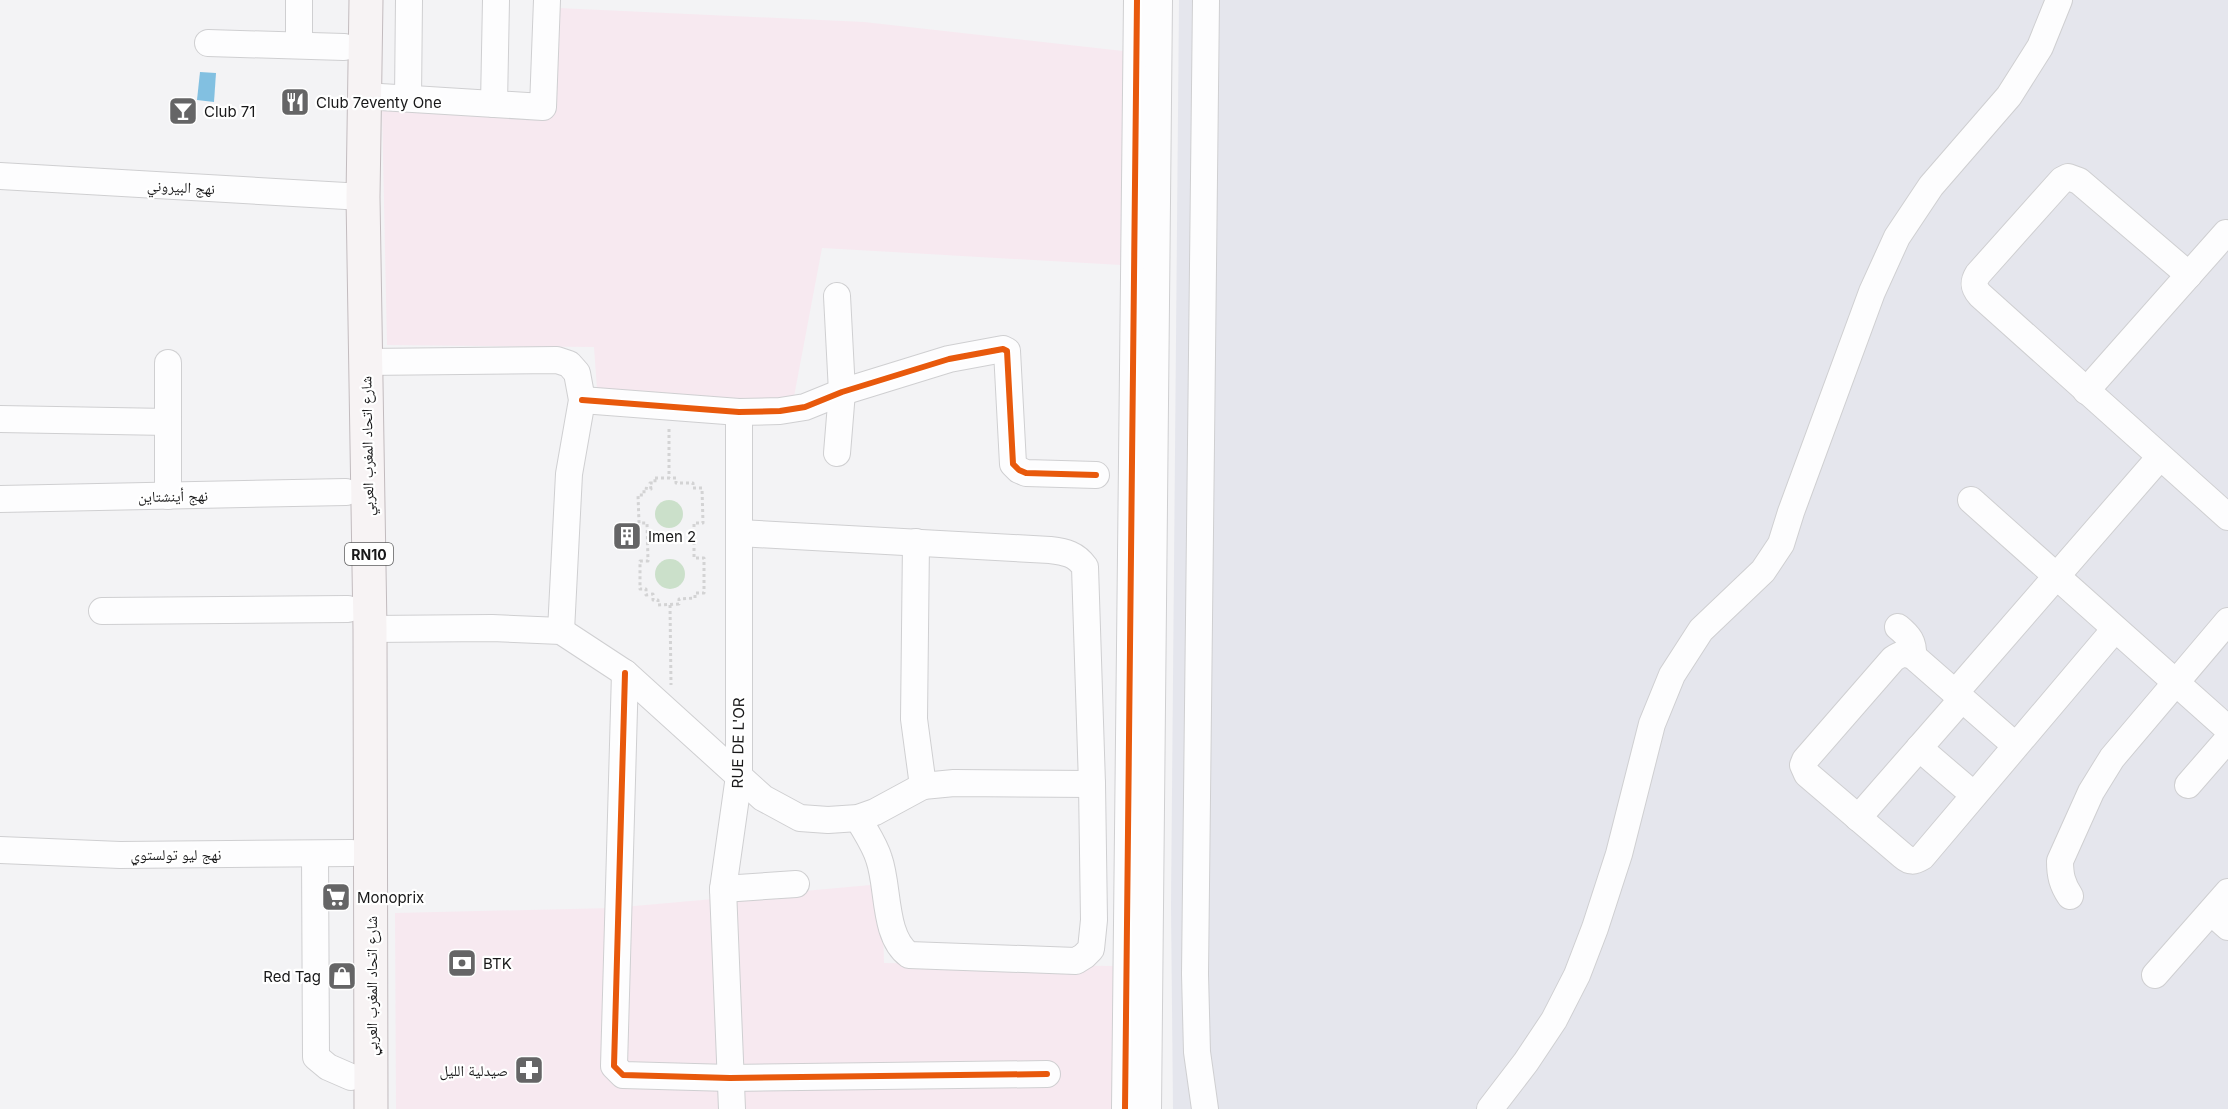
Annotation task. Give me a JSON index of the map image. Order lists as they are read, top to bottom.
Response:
{
  "streets": {
    "main road": ["شارع اتحاد المغرب العربي", "RN10"],
    "street": [
      "نهج البيروني",
      "نهج أينشتاين",
      "RUE DE L'OR",
      "نهج ليو تولستوي"
    ]
  },
  "crossings": [
    ["نهج البيروني", "شارع اتحاد المغرب العربي"],
    ["شارع اتحاد المغرب العربي", "نهج أينشتاين"],
    ["شارع اتحاد المغرب العربي", "نهج ليو تولستوي"]
  ],
  "places": {
    "restaurant": ["Club 7eventy One"],
    "bar": ["Club 71"],
    "building": ["Imen 2"],
    "supermarket": ["Monoprix"],
    "bank": ["BTK"],
    "shop": ["Red Tag"],
    "pharmacy": ["صيدلية الليل"]
  }
}
